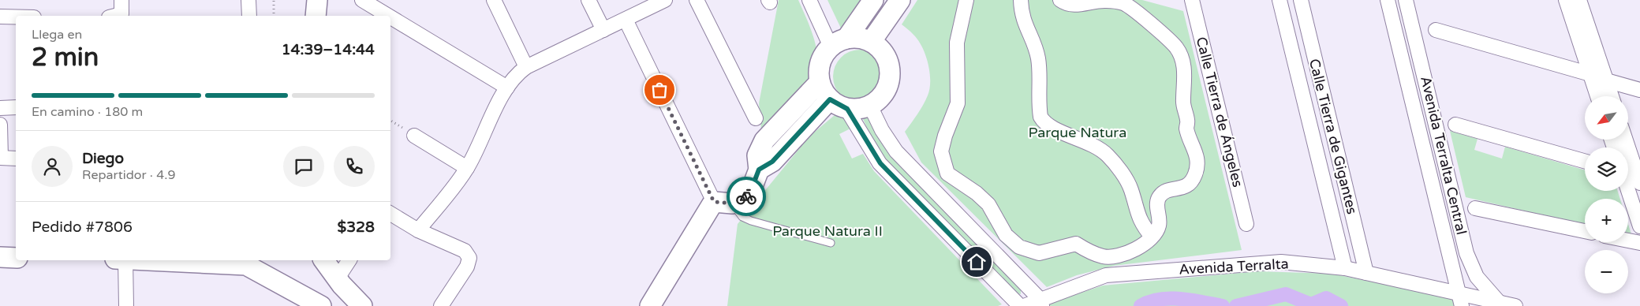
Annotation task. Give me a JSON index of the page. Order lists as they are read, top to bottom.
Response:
{
  "streets": {
    "street": [
      "Calle Tierra de Ángeles",
      "Calle Tierra de Gigantes",
      "Avenida Terralta Central",
      "Avenida Terralta"
    ]
  },
  "crossings": [
    ["Calle Tierra de Gigantes", "Avenida Terralta"],
    ["Avenida Terralta Central", "Avenida Terralta"]
  ],
  "parks": ["Parque Natura", "Parque Natura II"],
  "north": "bottom left",
  "page": {
    "heading": ["2 min", "Llega en", "14:39–14:44"],
    "panel": [
      "Diego",
      "Repartidor · 4.9",
      "Pedido #7806",
      "$328"
    ],
    "bar": "En camino · 180 m",
    "map_buttons": ["+", "−"]
  }
}
